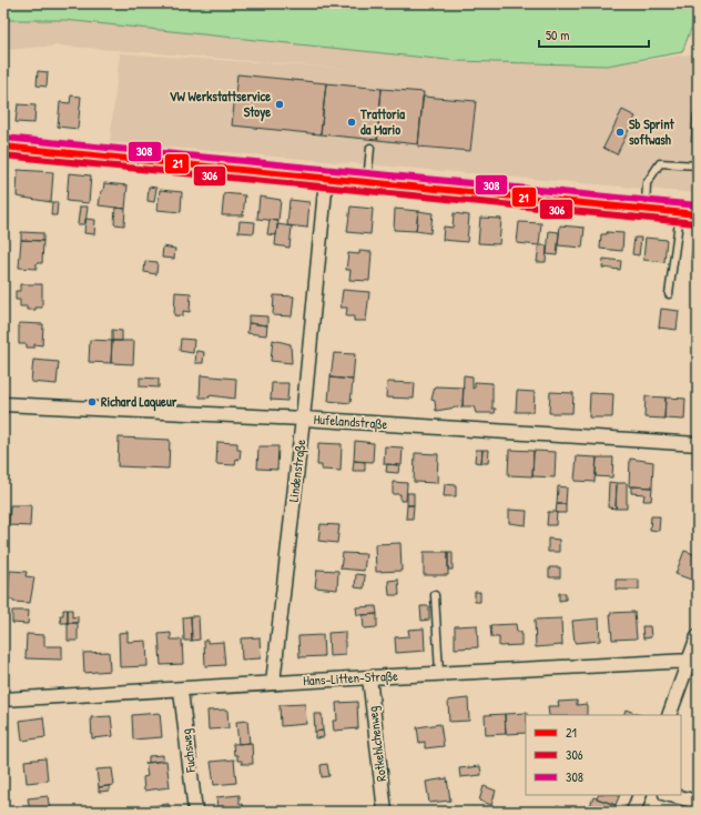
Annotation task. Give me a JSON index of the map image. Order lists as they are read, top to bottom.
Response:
{
  "streets": {
    "street": [
      "Hufelandstraße",
      "Lindenstraße",
      "Hans-Litten-Straße",
      "Rotkehlchenweg",
      "Fuchsweg"
    ]
  },
  "crossings": [
    ["Hufelandstraße", "Lindenstraße"],
    ["Lindenstraße", "Hans-Litten-Straße"],
    ["Hans-Litten-Straße", "Rotkehlchenweg"],
    ["Hans-Litten-Straße", "Fuchsweg"]
  ],
  "places": [
    "VW Werkstattservice Stoye",
    "Trattoria da Mario",
    "Sb Sprint softwash",
    "Richard Laqueur"
  ],
  "lines": ["transit line 308", "transit line 21", "transit line 306"],
  "legend": ["21", "306", "308"],
  "scale_bar": "50 m"
}
